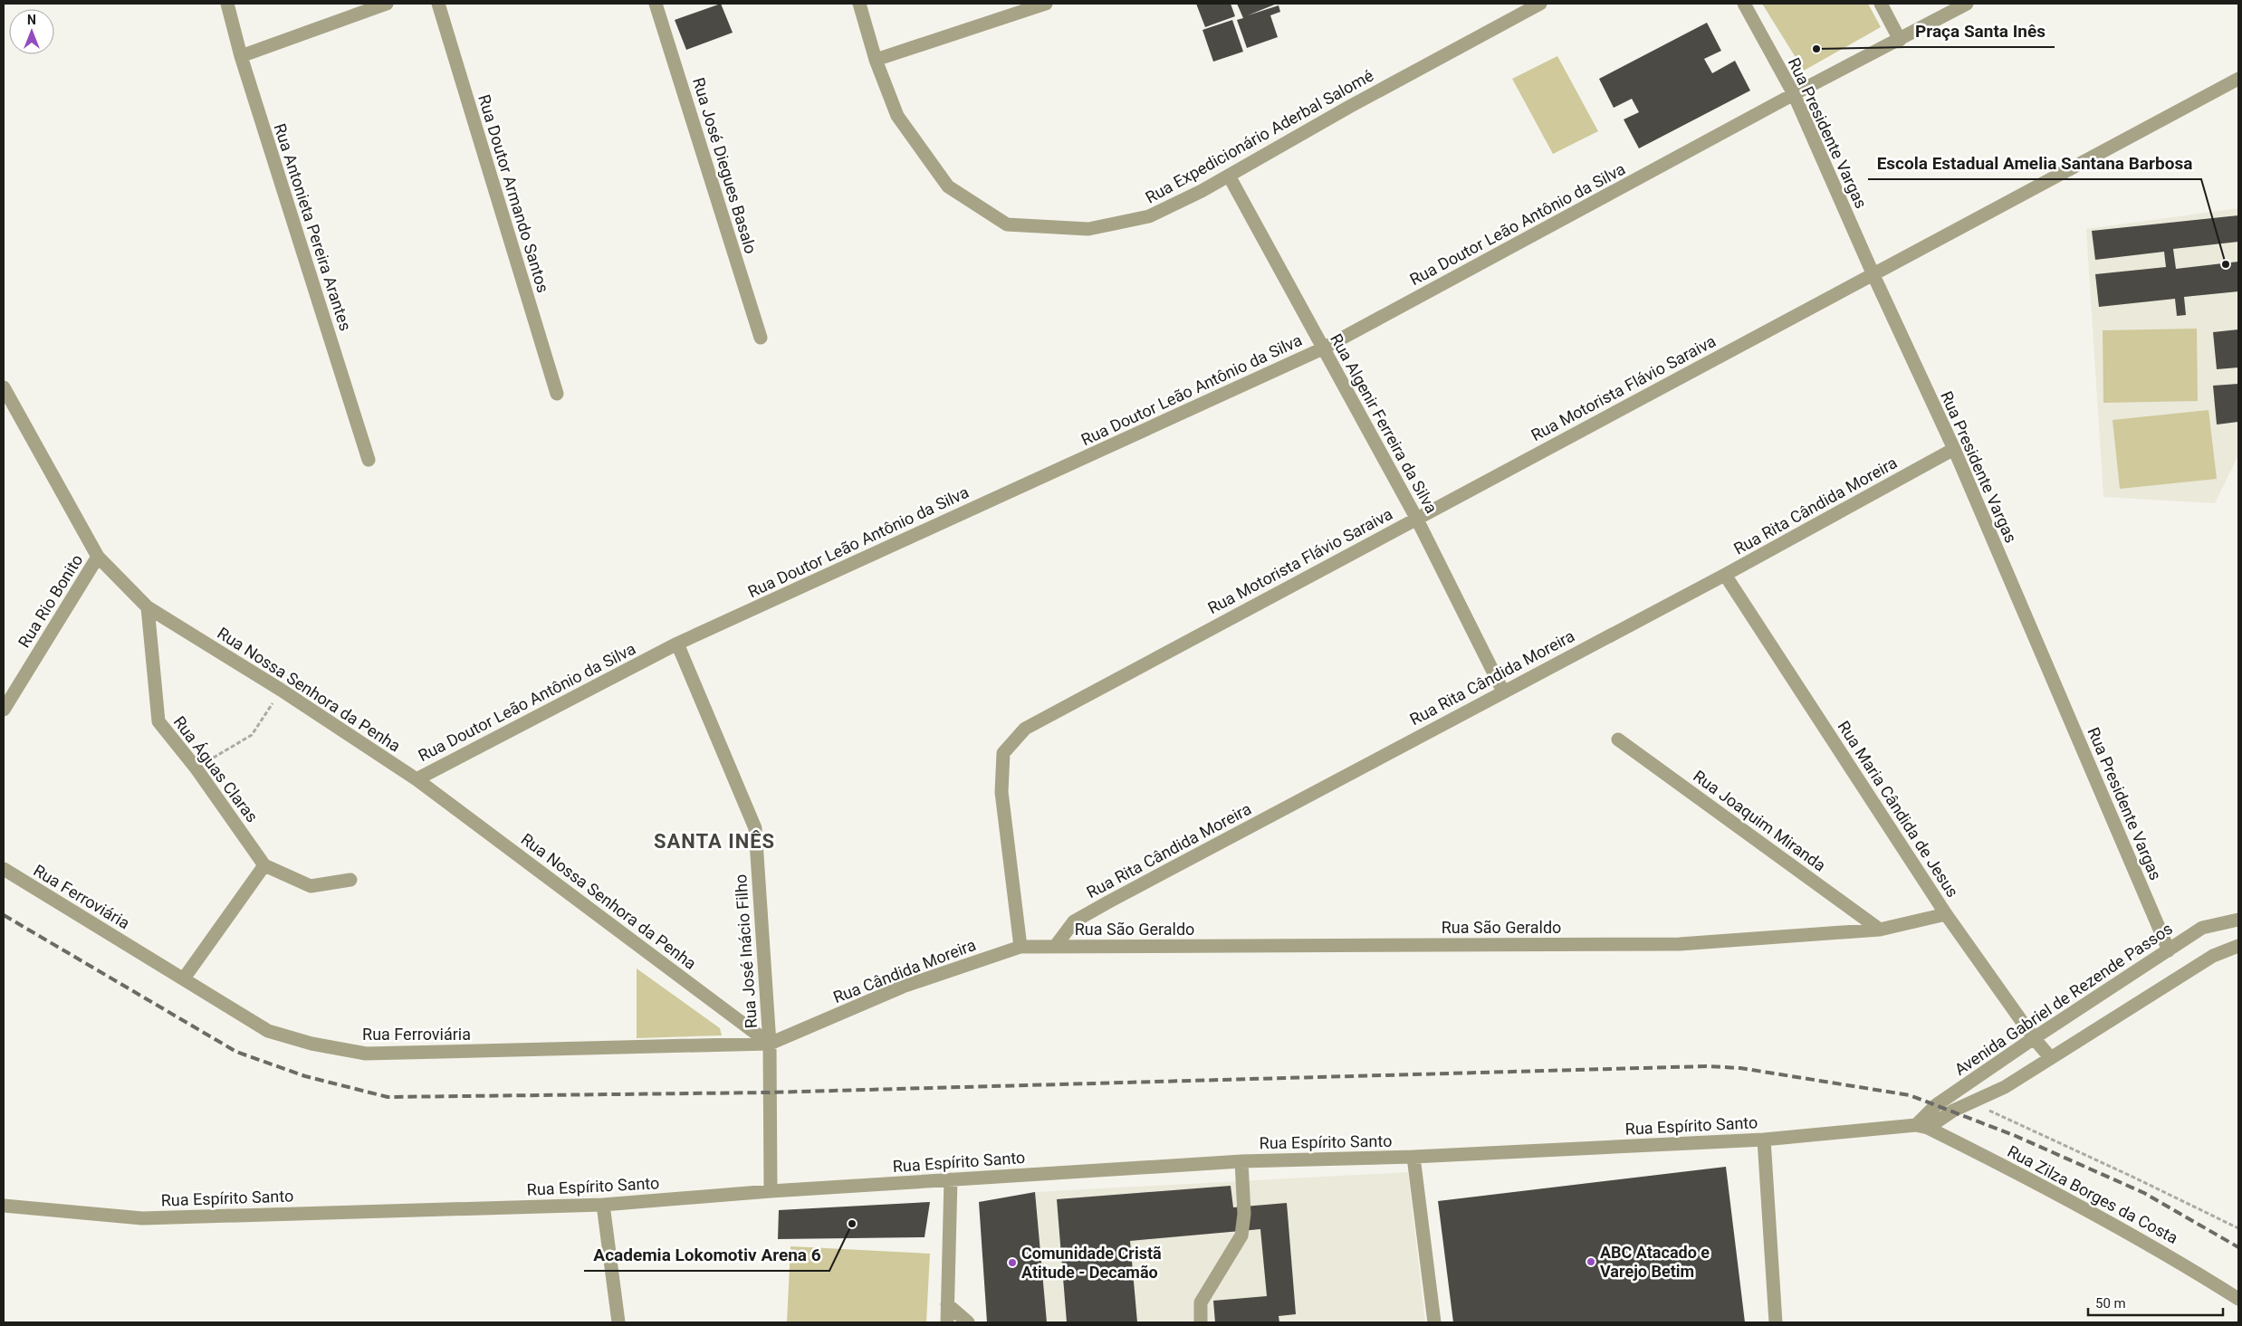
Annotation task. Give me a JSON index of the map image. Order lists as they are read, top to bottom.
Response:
{
  "streets": {
    "street": [
      "Rua Presidente Vargas",
      "Rua Expedicionário Aderbal Salomé",
      "Rua José Diegues Basalo",
      "Rua Doutor Armando Santos",
      "Rua Doutor Leão Antônio da Silva",
      "Rua Antonieta Pereira Arantes",
      "Rua Motorista Flávio Saraiva",
      "Rua Algenir Ferreira da Silva",
      "Rua Rita Cândida Moreira",
      "Rua Rio Bonito",
      "Rua Nossa Senhora da Penha",
      "Rua Águas Claras",
      "Rua Maria Cândida de Jesus",
      "Rua Joaquim Miranda",
      "Rua Ferroviária",
      "Rua São Geraldo",
      "Rua José Inácio Filho",
      "Rua Cândida Moreira",
      "Avenida Gabriel de Rezende Passos",
      "Rua Espírito Santo",
      "Rua Zilza Borges da Costa"
    ]
  },
  "crossings": [
    ["Rua Presidente Vargas", "Rua Doutor Leão Antônio da Silva"],
    ["Rua Presidente Vargas", "Rua Motorista Flávio Saraiva"],
    ["Rua Presidente Vargas", "Rua Rita Cândida Moreira"],
    ["Rua Presidente Vargas", "Avenida Gabriel de Rezende Passos"],
    ["Rua Expedicionário Aderbal Salomé", "Rua Algenir Ferreira da Silva"],
    ["Rua Doutor Leão Antônio da Silva", "Rua Algenir Ferreira da Silva"],
    ["Rua Doutor Leão Antônio da Silva", "Rua Nossa Senhora da Penha"],
    ["Rua Doutor Leão Antônio da Silva", "Rua José Inácio Filho"],
    ["Rua Motorista Flávio Saraiva", "Rua Algenir Ferreira da Silva"],
    ["Rua Motorista Flávio Saraiva", "Rua Cândida Moreira"],
    ["Rua Algenir Ferreira da Silva", "Rua Rita Cândida Moreira"],
    ["Rua Rita Cândida Moreira", "Rua Maria Cândida de Jesus"],
    ["Rua Rita Cândida Moreira", "Rua São Geraldo"],
    ["Rua Rita Cândida Moreira", "Rua Cândida Moreira"],
    ["Rua Rio Bonito", "Rua Nossa Senhora da Penha"],
    ["Rua Nossa Senhora da Penha", "Rua Águas Claras"],
    ["Rua Nossa Senhora da Penha", "Rua Ferroviária"],
    ["Rua Nossa Senhora da Penha", "Rua José Inácio Filho"],
    ["Rua Nossa Senhora da Penha", "Rua Cândida Moreira"],
    ["Rua Maria Cândida de Jesus", "Rua São Geraldo"],
    ["Rua Maria Cândida de Jesus", "Avenida Gabriel de Rezende Passos"],
    ["Rua Joaquim Miranda", "Rua São Geraldo"],
    ["Rua Ferroviária", "Rua José Inácio Filho"],
    ["Rua Ferroviária", "Rua Cândida Moreira"],
    ["Rua São Geraldo", "Rua Cândida Moreira"],
    ["Rua José Inácio Filho", "Rua Cândida Moreira"],
    ["Rua José Inácio Filho", "Rua Espírito Santo"],
    ["Avenida Gabriel de Rezende Passos", "Rua Espírito Santo"],
    ["Avenida Gabriel de Rezende Passos", "Rua Zilza Borges da Costa"],
    ["Rua Espírito Santo", "Rua Zilza Borges da Costa"]
  ],
  "districts": ["SANTA INÊS"],
  "places": [
    "Praça Santa Inês",
    "Escola Estadual Amelia Santana Barbosa",
    "Academia Lokomotiv Arena 6",
    "ABC Atacado e Varejo Betim",
    "Comunidade Cristã Atitude - Decamão"
  ],
  "scale_bar": "50 m",
  "north": "top"
}
